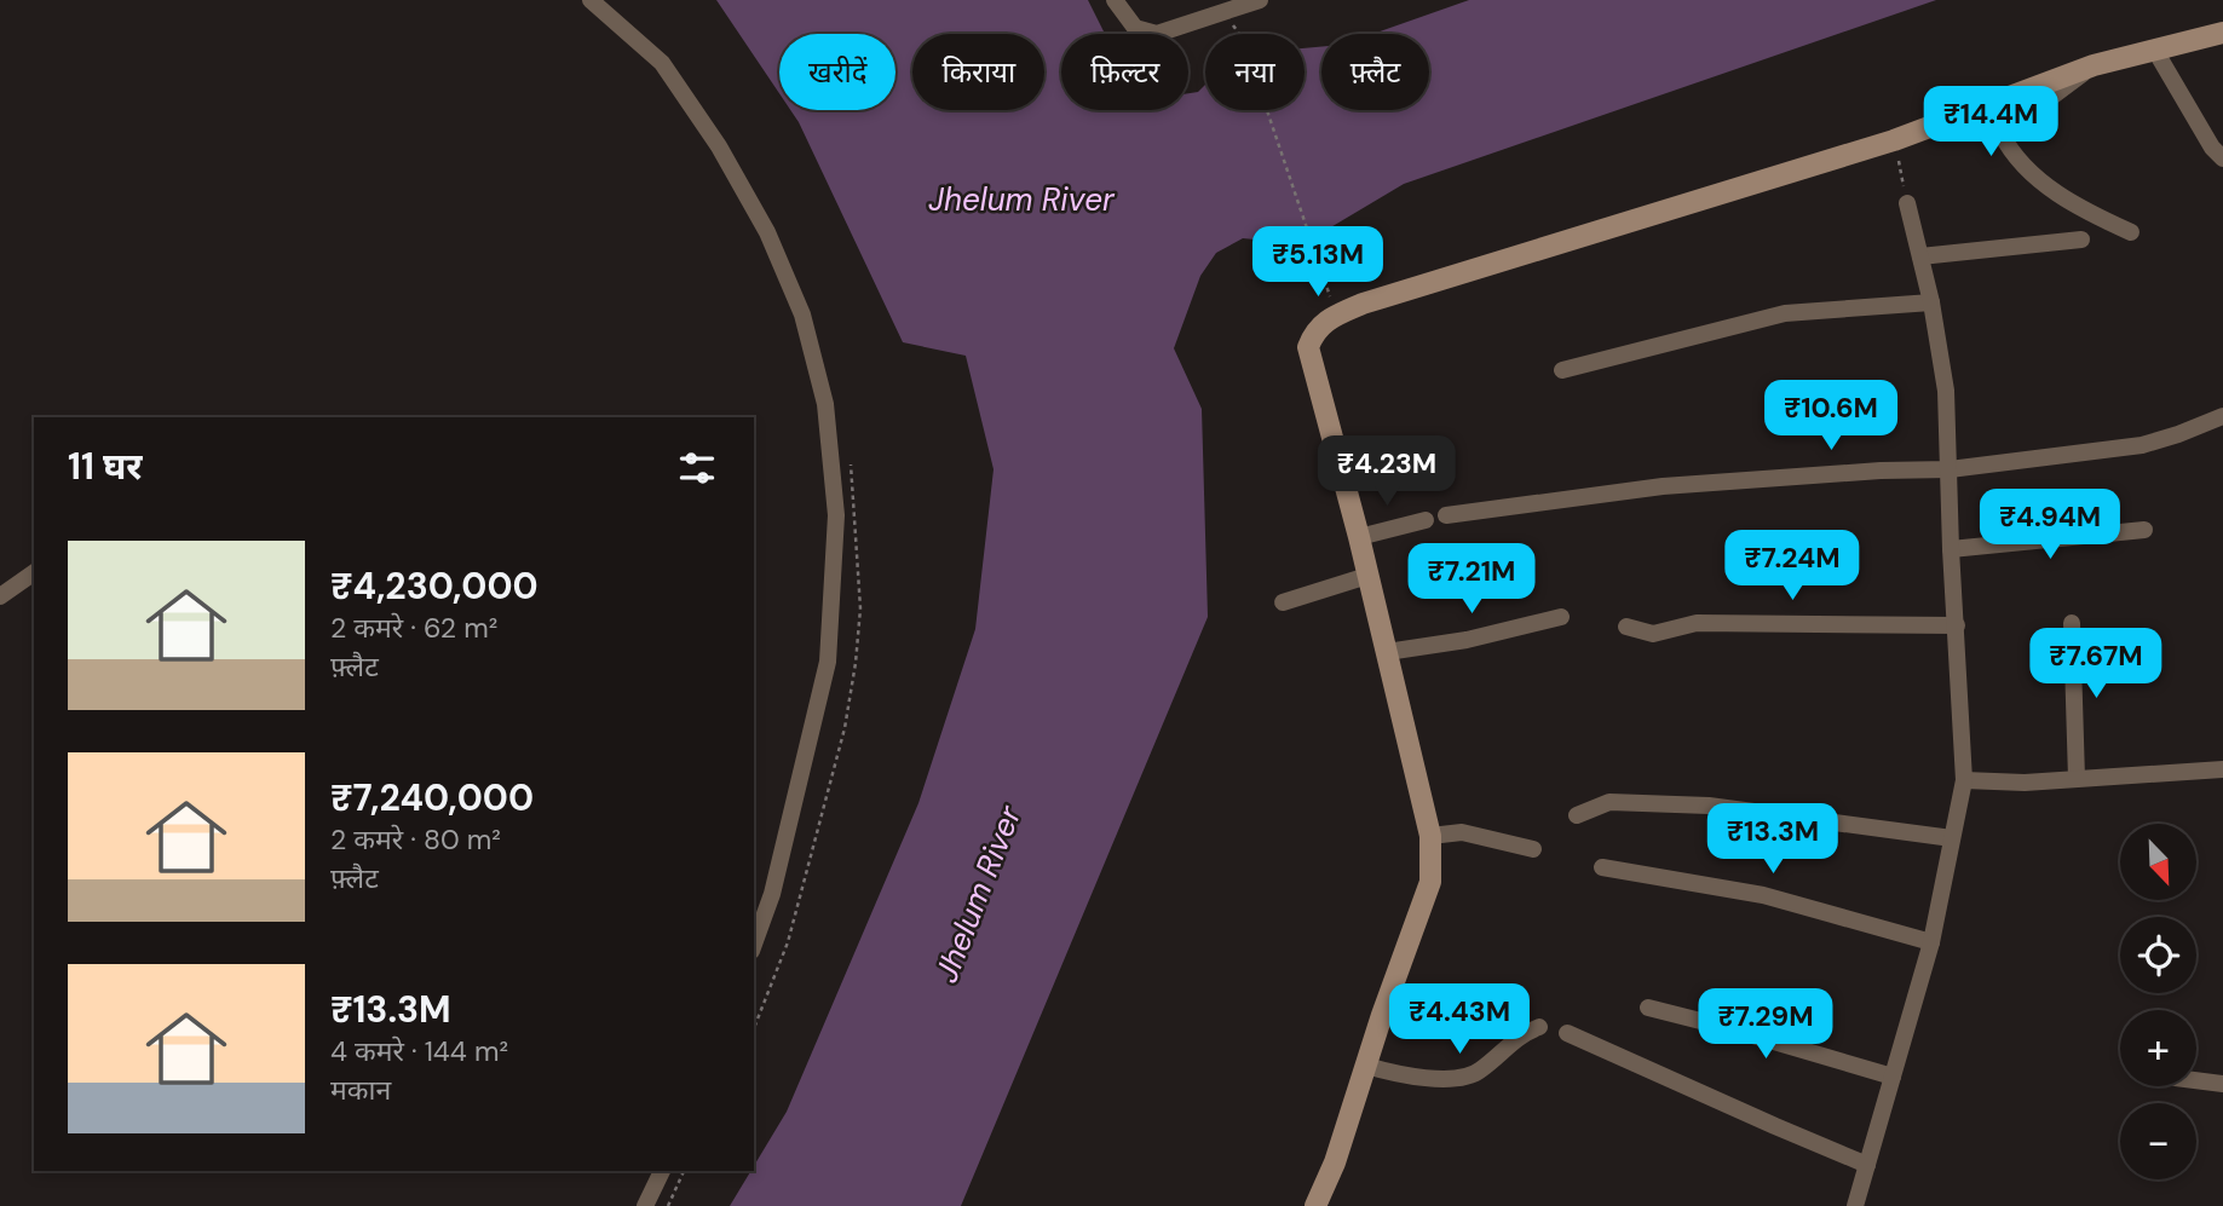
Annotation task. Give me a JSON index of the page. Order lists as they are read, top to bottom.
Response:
{
  "water": ["Jhelum River"],
  "north": "bottom right",
  "page": {
    "chip": [
      "खरीदें",
      "किराया",
      "फ़िल्टर",
      "नया",
      "फ़्लैट"
    ],
    "price": [
      "₹14.4M",
      "₹5.13M",
      "₹10.6M",
      "₹4.23M",
      "₹4.94M",
      "₹7.24M",
      "₹7.21M",
      "₹7.67M",
      "₹13.3M",
      "₹4.43M",
      "₹7.29M"
    ],
    "heading": "11 घर",
    "list": [
      {
        "name": "₹4,230,000",
        "note": "2 कमरे · 62 m² · फ़्लैट"
      },
      {
        "name": "₹7,240,000",
        "note": "2 कमरे · 80 m² · फ़्लैट"
      },
      {
        "name": "₹13.3M",
        "note": "4 कमरे · 144 m² · मकान"
      }
    ],
    "map_buttons": ["+", "−"]
  }
}
